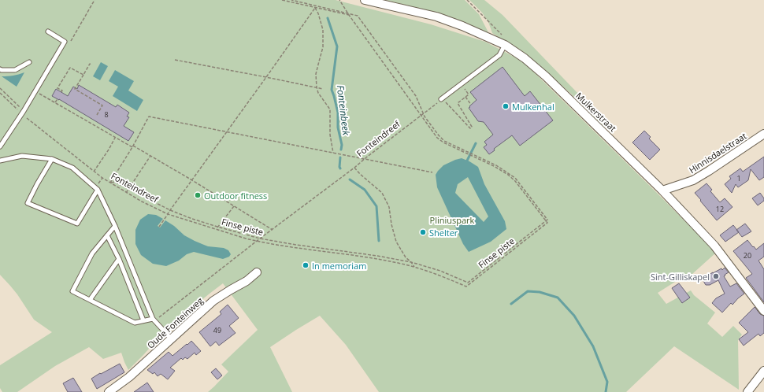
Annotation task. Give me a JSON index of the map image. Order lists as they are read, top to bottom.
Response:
{
  "streets": {
    "street": ["Mulkerstraat", "Hinnisdaelstraat", "Oude Fonteinweg"],
    "path": ["Fonteindreef", "Finse piste"]
  },
  "crossings": [
    ["Mulkerstraat", "Hinnisdaelstraat"],
    ["Fonteindreef", "Finse piste"]
  ],
  "water": ["Fonteinbeek"],
  "parks": ["Pliniuspark"],
  "places": [
    "Mulkenhal",
    "Outdoor fitness",
    "Shelter",
    "In memoriam",
    "Sint-Gilliskapel"
  ],
  "house_numbers": [
    "8",
    "1",
    "12",
    "20",
    "49"
  ]
}
